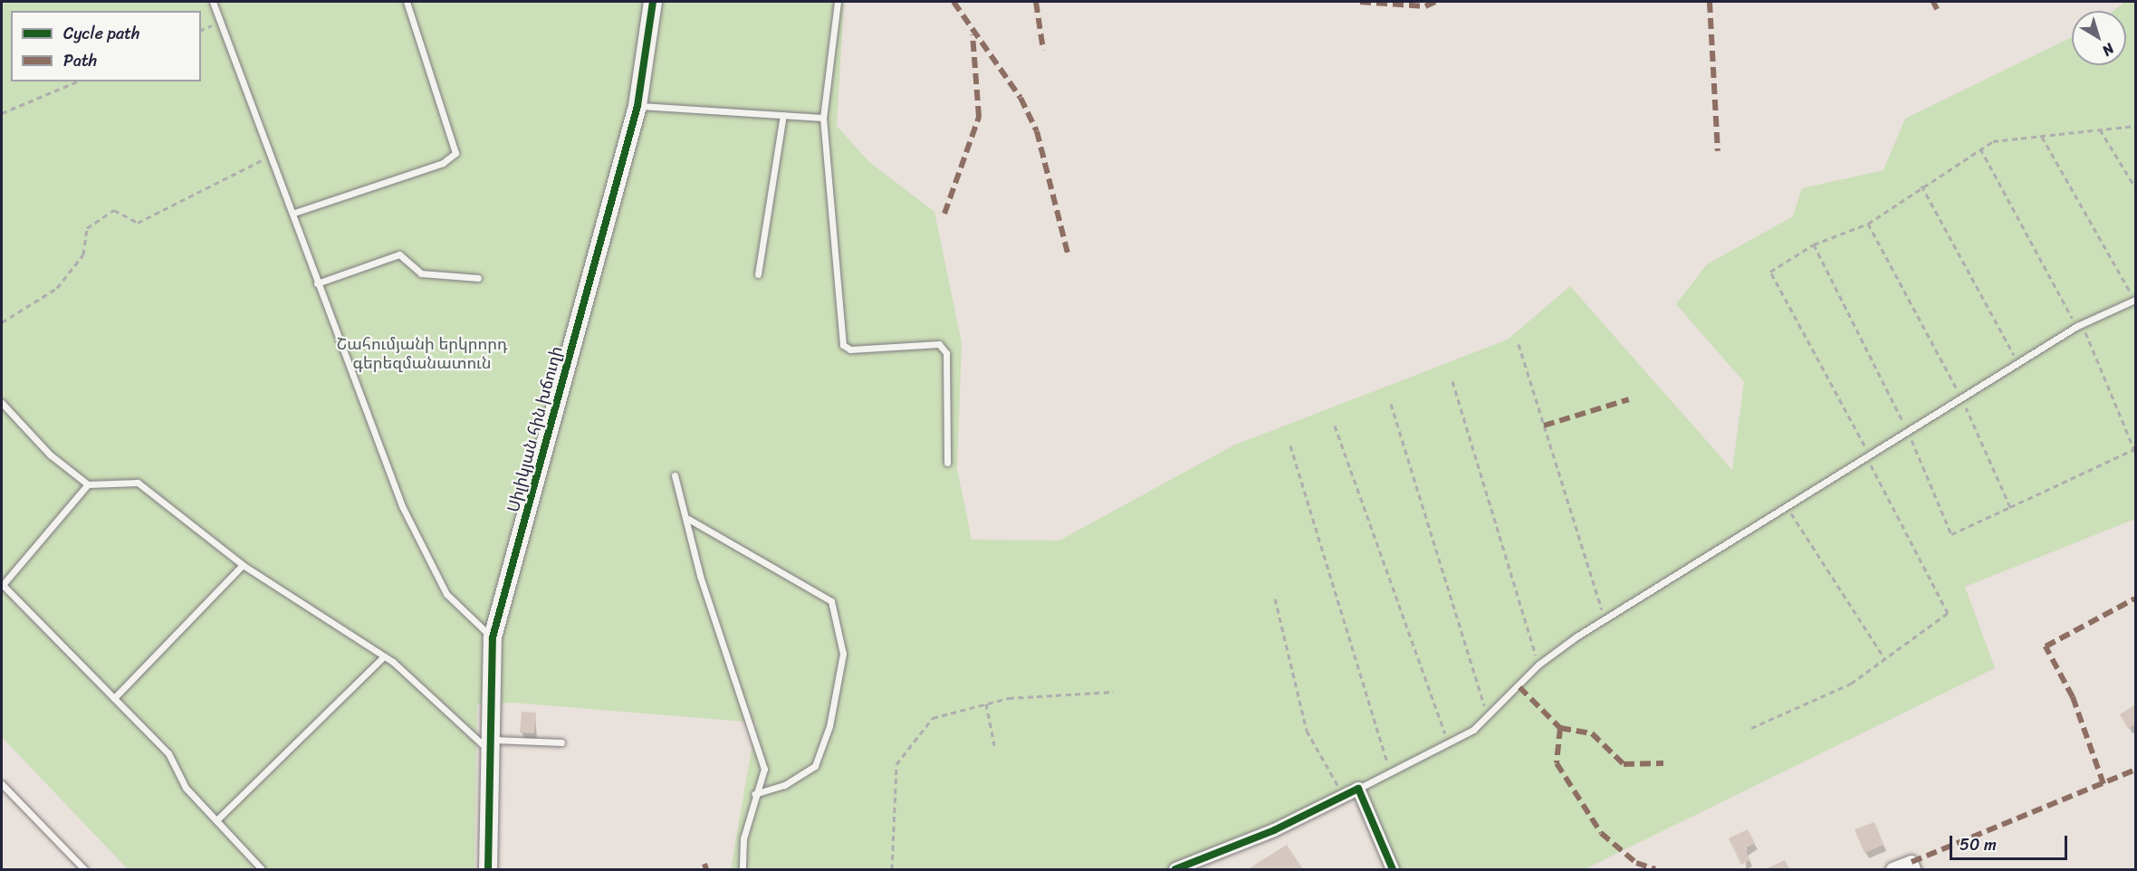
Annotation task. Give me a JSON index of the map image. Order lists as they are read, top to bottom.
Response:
{
  "streets": {
    "street": ["Սիլիկյան հին խճուղի"]
  },
  "parks": ["Շահումյանի երկրորդ գերեզմանատուն"],
  "legend": ["Cycle path", "Path"],
  "scale_bar": "50 m",
  "north": "bottom right"
}
